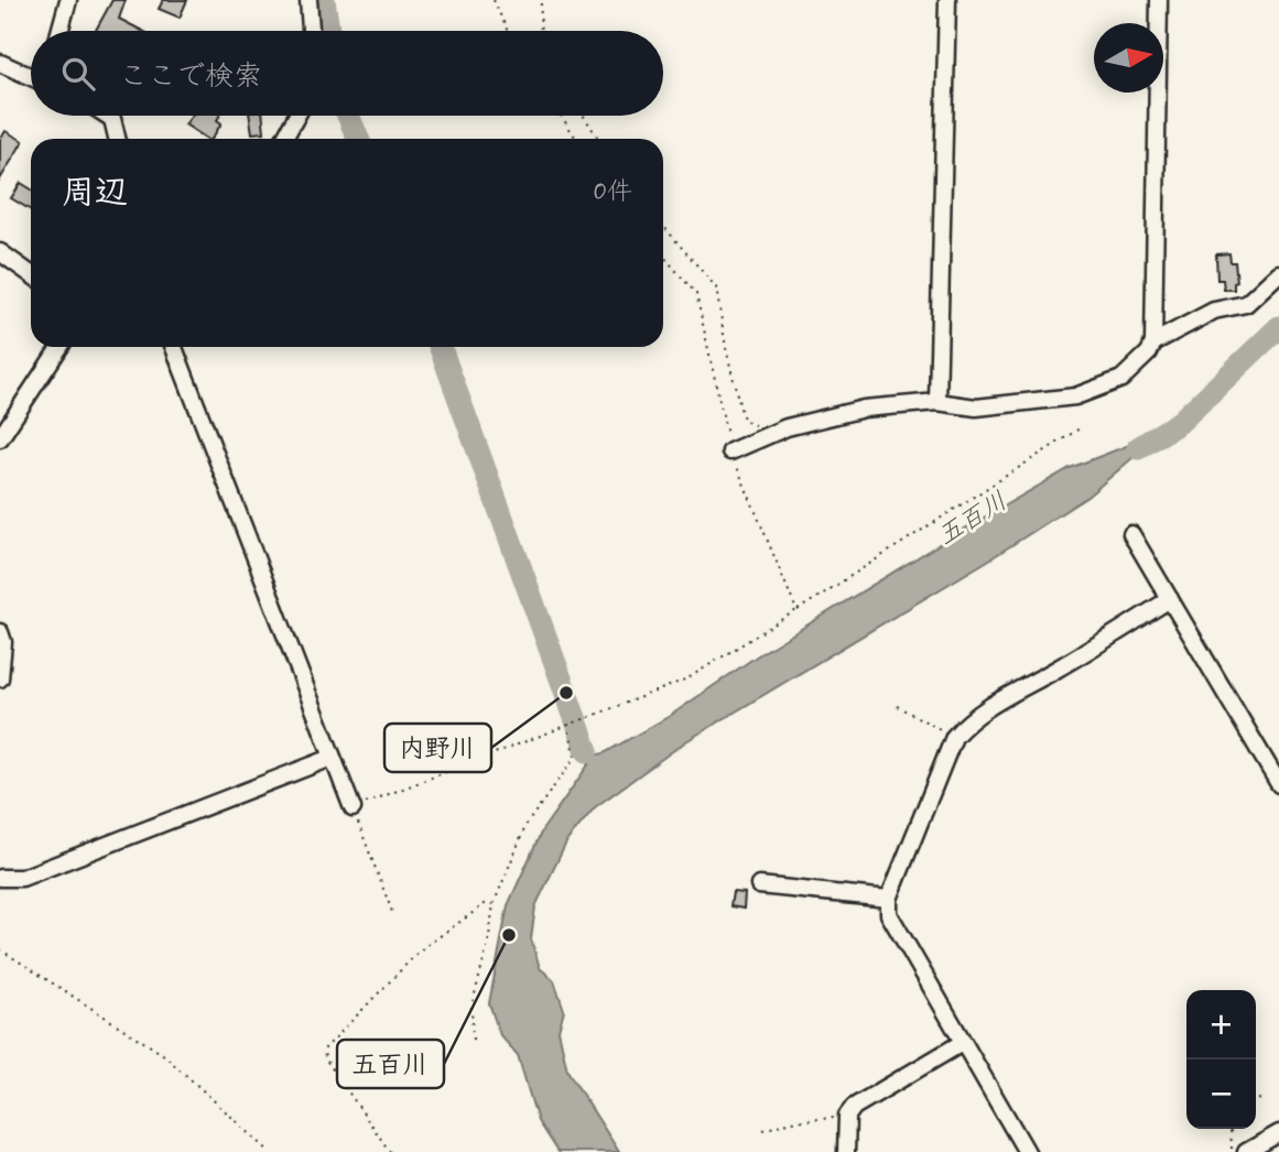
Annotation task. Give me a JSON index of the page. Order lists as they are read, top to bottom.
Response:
{
  "water": ["五百川"],
  "places": ["内野川", "五百川"],
  "north": "right",
  "page": {
    "search": "ここで検索",
    "heading": ["周辺", "0件"],
    "map_buttons": ["+", "−"]
  }
}
